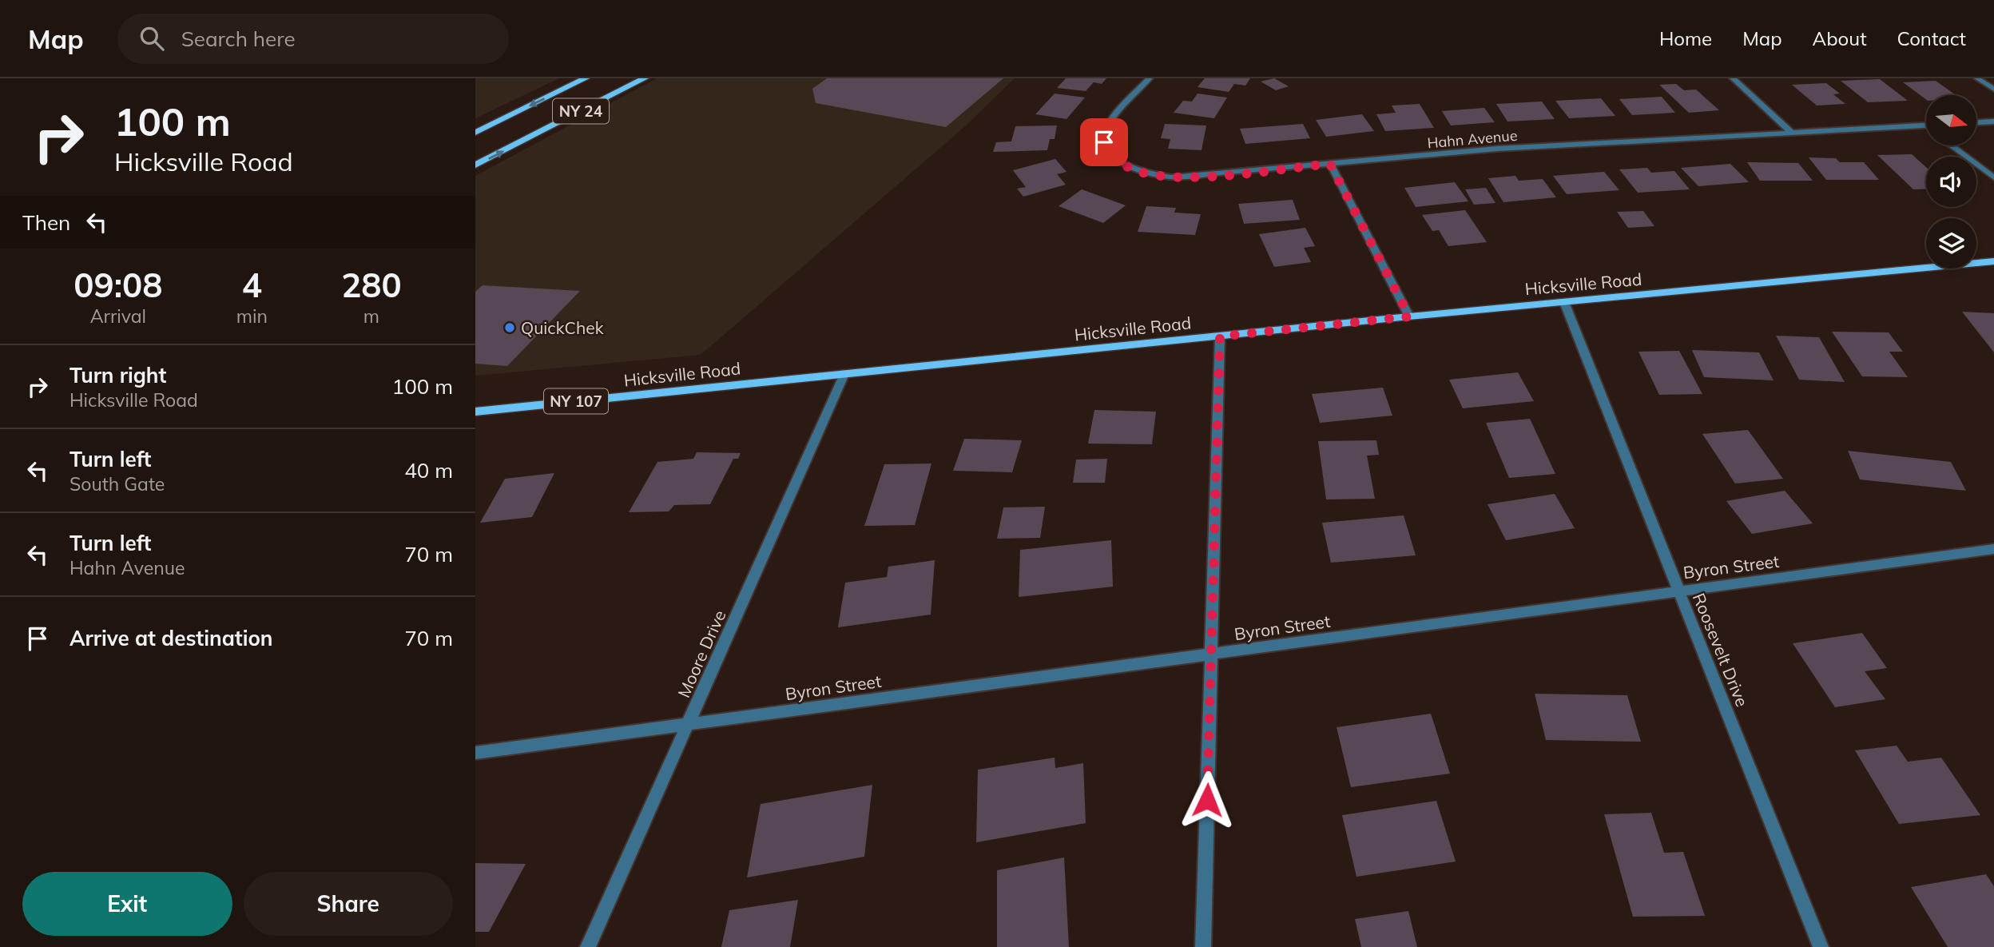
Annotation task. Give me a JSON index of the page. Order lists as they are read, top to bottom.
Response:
{
  "streets": {
    "main road": ["NY 24", "Hicksville Road", "NY 107"],
    "street": [
      "Hahn Avenue",
      "Byron Street",
      "Roosevelt Drive",
      "Moore Drive"
    ]
  },
  "crossings": [
    ["Hicksville Road", "Roosevelt Drive"],
    ["Hicksville Road", "Moore Drive"],
    ["Byron Street", "Roosevelt Drive"],
    ["Byron Street", "Moore Drive"]
  ],
  "places": ["QuickChek"],
  "north": "right",
  "page": {
    "header": "Map",
    "search": "Search here",
    "nav": [
      "Home",
      "Map",
      "About",
      "Contact"
    ],
    "turn": ["100 m", "Hicksville Road"],
    "then": "Then",
    "eta": [
      "09:08",
      "Arrival",
      "4",
      "min",
      "280",
      "m"
    ],
    "list": [
      {
        "name": "Turn right",
        "note": "Hicksville Road",
        "value": "100 m"
      },
      {
        "name": "Turn left",
        "note": "South Gate",
        "value": "40 m"
      },
      {
        "name": "Turn left",
        "note": "Hahn Avenue",
        "value": "70 m"
      },
      {
        "name": "Arrive at destination",
        "value": "70 m"
      }
    ],
    "buttons": ["Exit", "Share"]
  }
}
